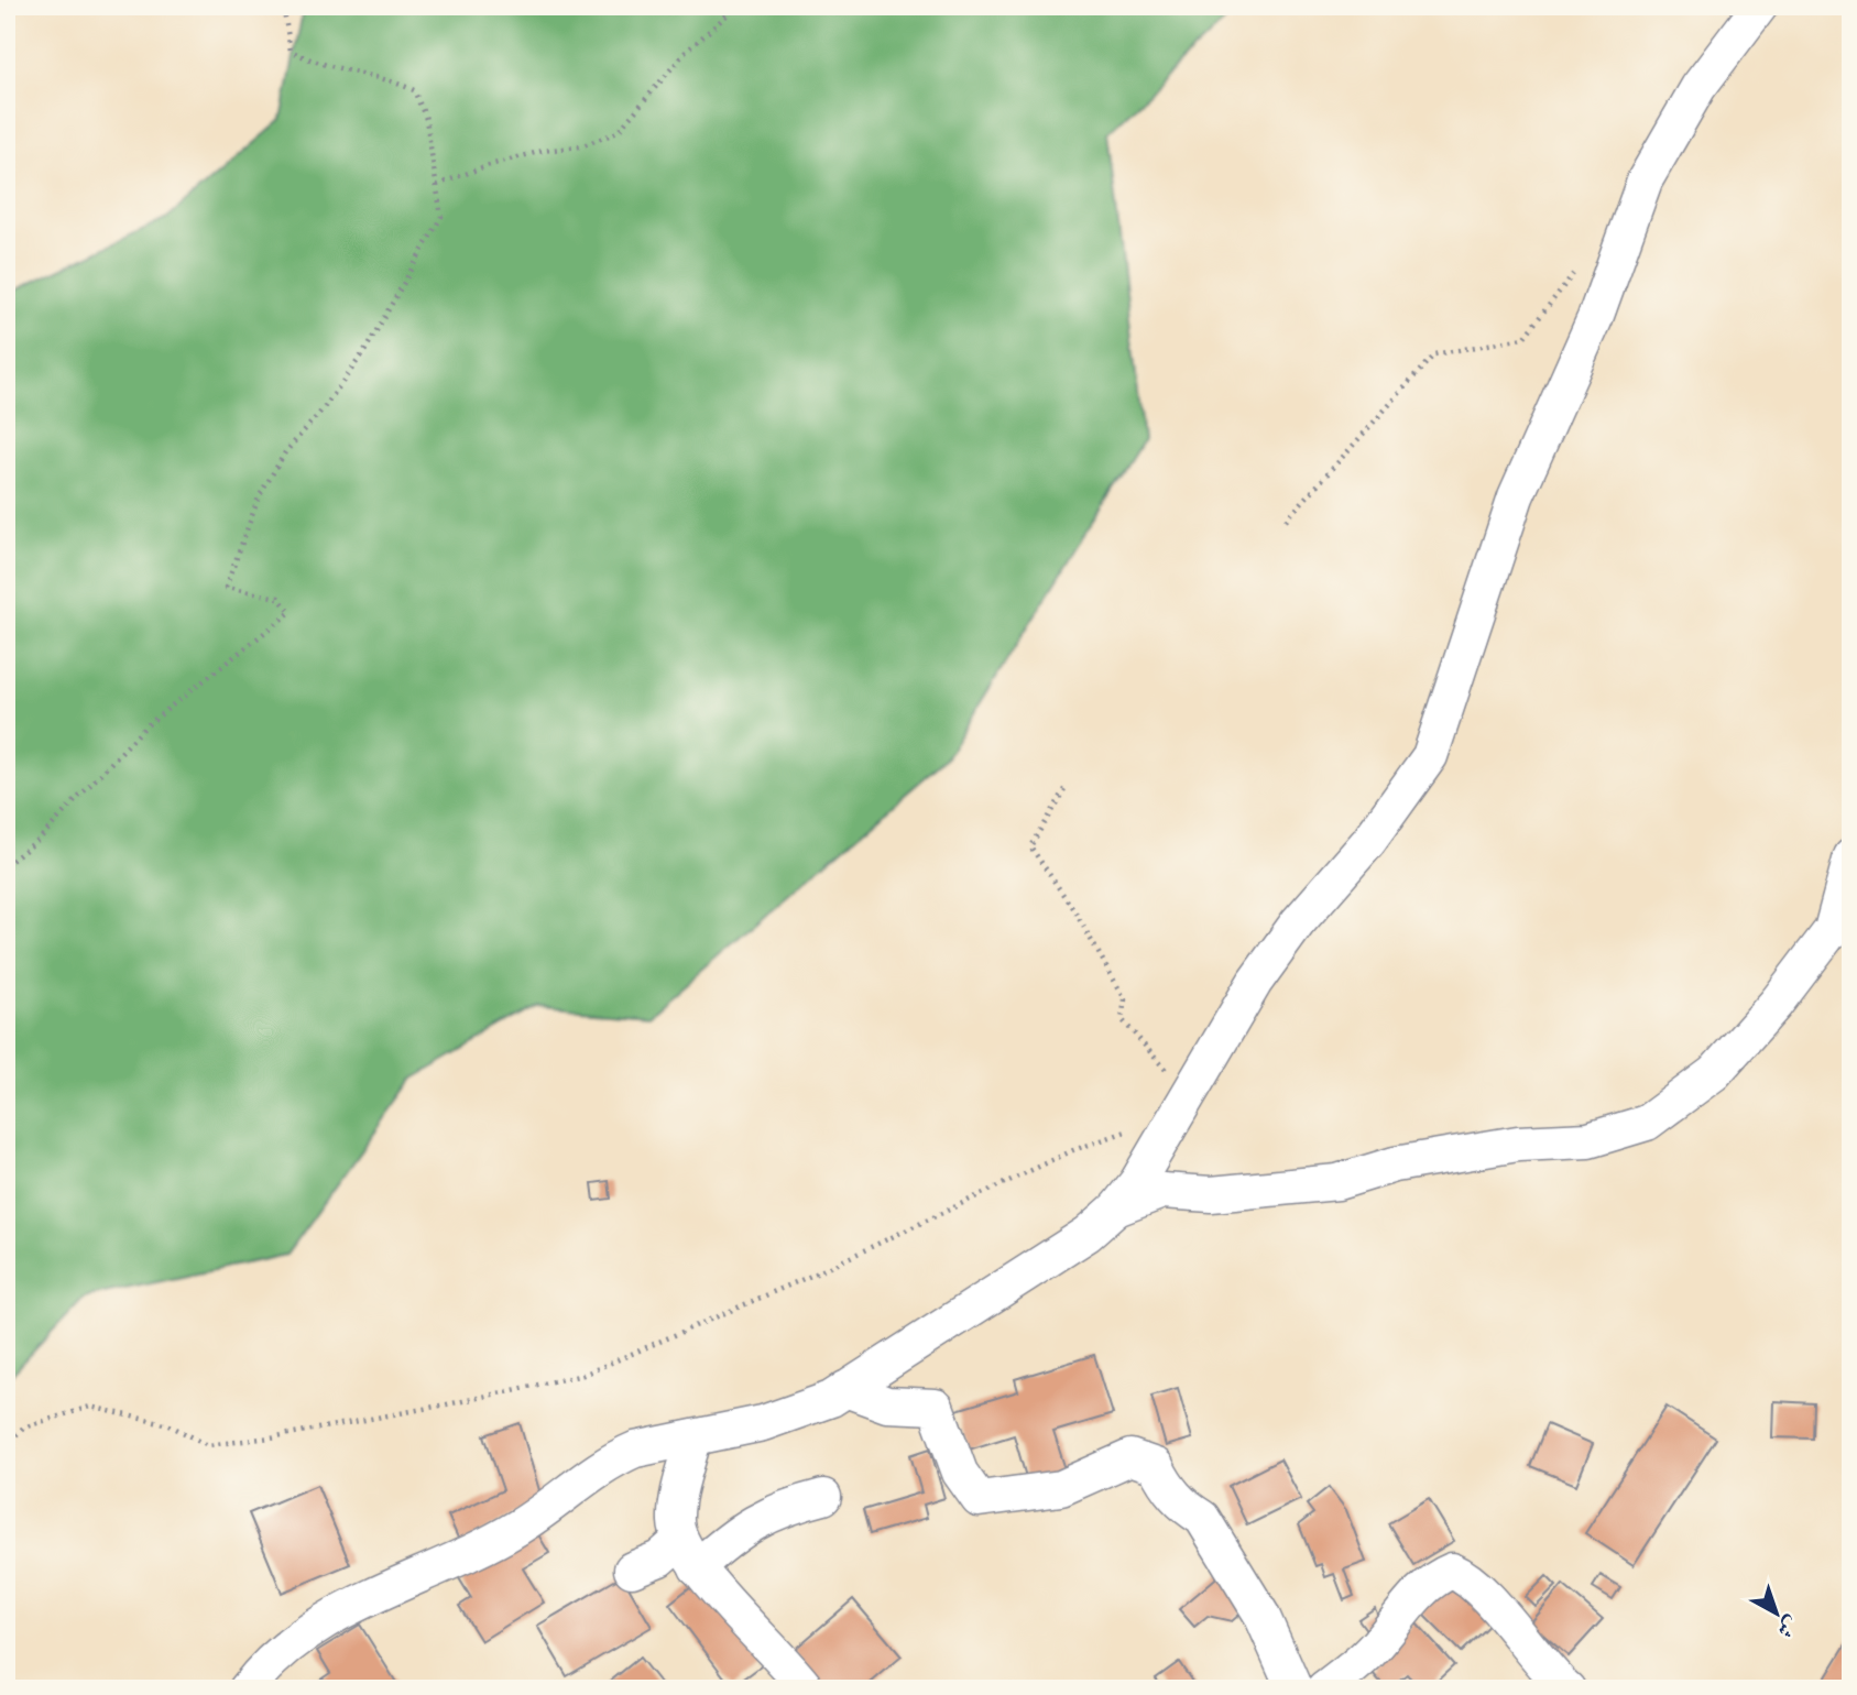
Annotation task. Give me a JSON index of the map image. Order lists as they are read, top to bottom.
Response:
{
  "north": "bottom right"
}
